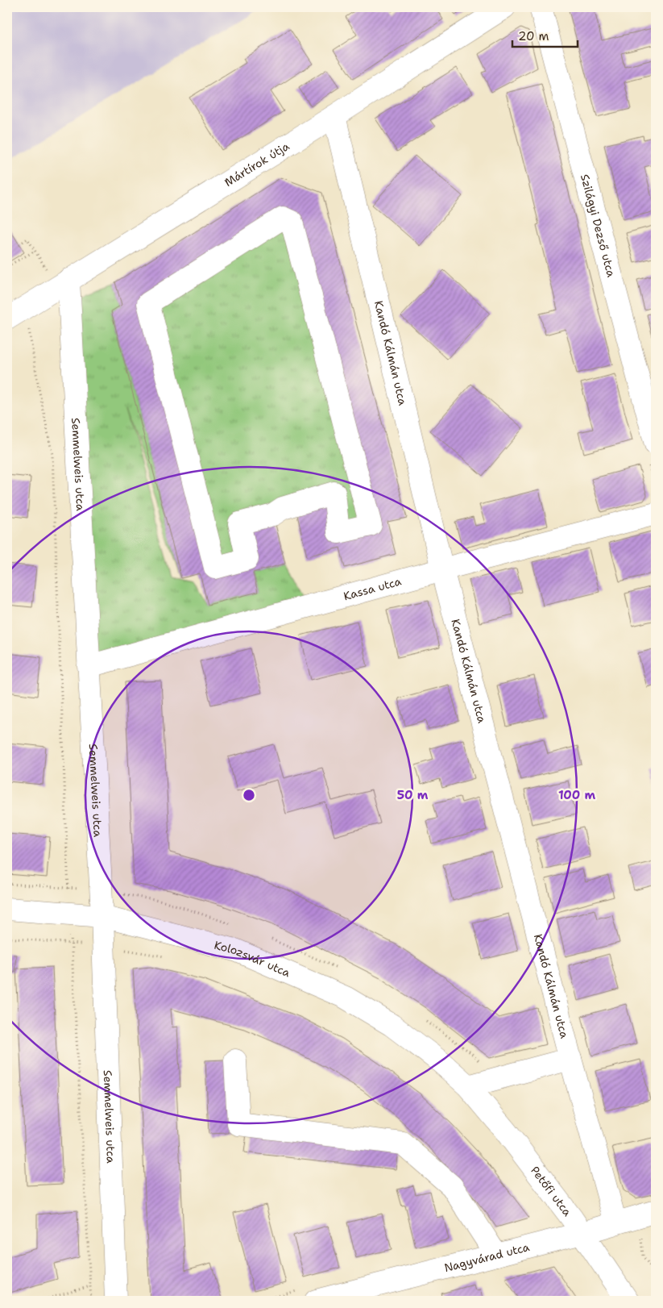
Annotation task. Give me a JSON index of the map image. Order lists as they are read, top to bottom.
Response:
{
  "streets": {
    "street": [
      "Mártírok útja",
      "Szilágyi Dezső utca",
      "Kandó Kálmán utca",
      "Semmelweis utca",
      "Kassa utca",
      "Kolozsvár utca",
      "Petőfi utca",
      "Nagyvárad utca"
    ]
  },
  "crossings": [
    ["Mártírok útja", "Kandó Kálmán utca"],
    ["Mártírok útja", "Semmelweis utca"],
    ["Kandó Kálmán utca", "Kassa utca"],
    ["Kandó Kálmán utca", "Nagyvárad utca"],
    ["Semmelweis utca", "Kassa utca"],
    ["Semmelweis utca", "Kolozsvár utca"],
    ["Kolozsvár utca", "Petőfi utca"],
    ["Petőfi utca", "Nagyvárad utca"]
  ],
  "scale_bar": "20 m",
  "rings": ["50 m", "100 m"]
}
